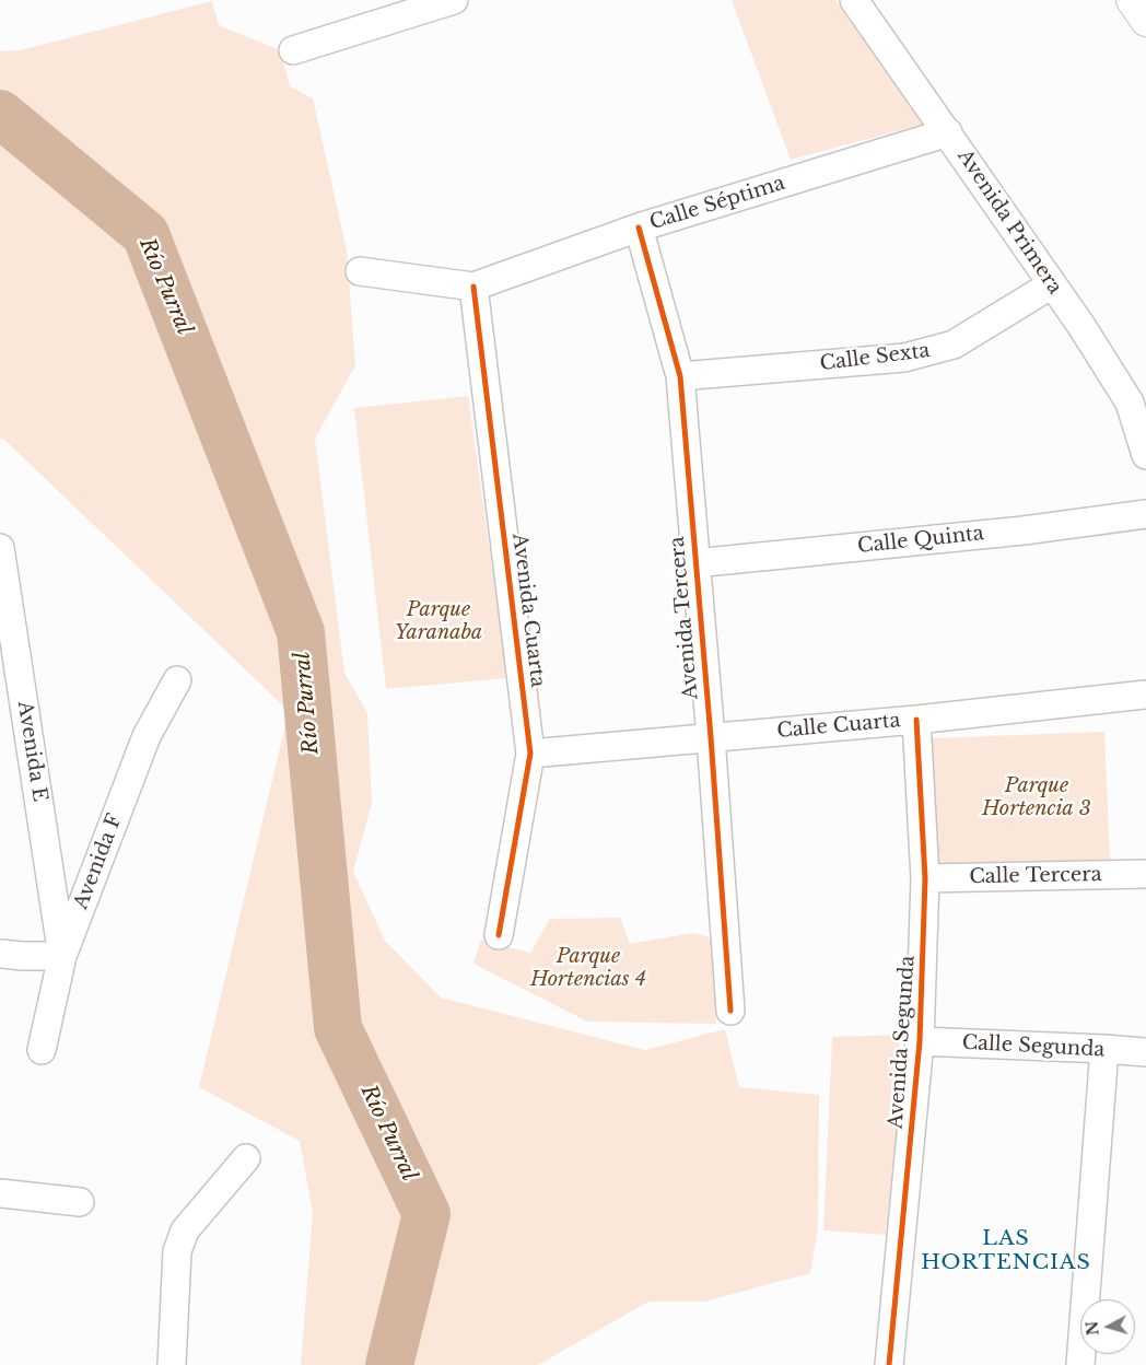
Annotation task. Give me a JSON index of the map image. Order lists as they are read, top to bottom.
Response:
{
  "streets": {
    "street": [
      "Calle Séptima",
      "Avenida Primera",
      "Calle Sexta",
      "Calle Quinta",
      "Avenida Cuarta",
      "Avenida Tercera",
      "Calle Cuarta",
      "Avenida E",
      "Avenida F",
      "Calle Tercera",
      "Avenida Segunda",
      "Calle Segunda"
    ]
  },
  "crossings": [
    ["Calle Séptima", "Avenida Primera"],
    ["Calle Séptima", "Avenida Cuarta"],
    ["Calle Séptima", "Avenida Tercera"],
    ["Avenida Primera", "Calle Sexta"],
    ["Calle Sexta", "Avenida Tercera"],
    ["Calle Quinta", "Avenida Tercera"],
    ["Avenida Cuarta", "Calle Cuarta"],
    ["Avenida Tercera", "Calle Cuarta"],
    ["Calle Cuarta", "Avenida Segunda"],
    ["Avenida E", "Avenida F"],
    ["Calle Tercera", "Avenida Segunda"],
    ["Avenida Segunda", "Calle Segunda"]
  ],
  "districts": ["LAS HORTENCIAS"],
  "water": ["Río Purral"],
  "parks": ["Parque Yaranaba", "Parque Hortencia 3", "Parque Hortencias 4"],
  "north": "left"
}
